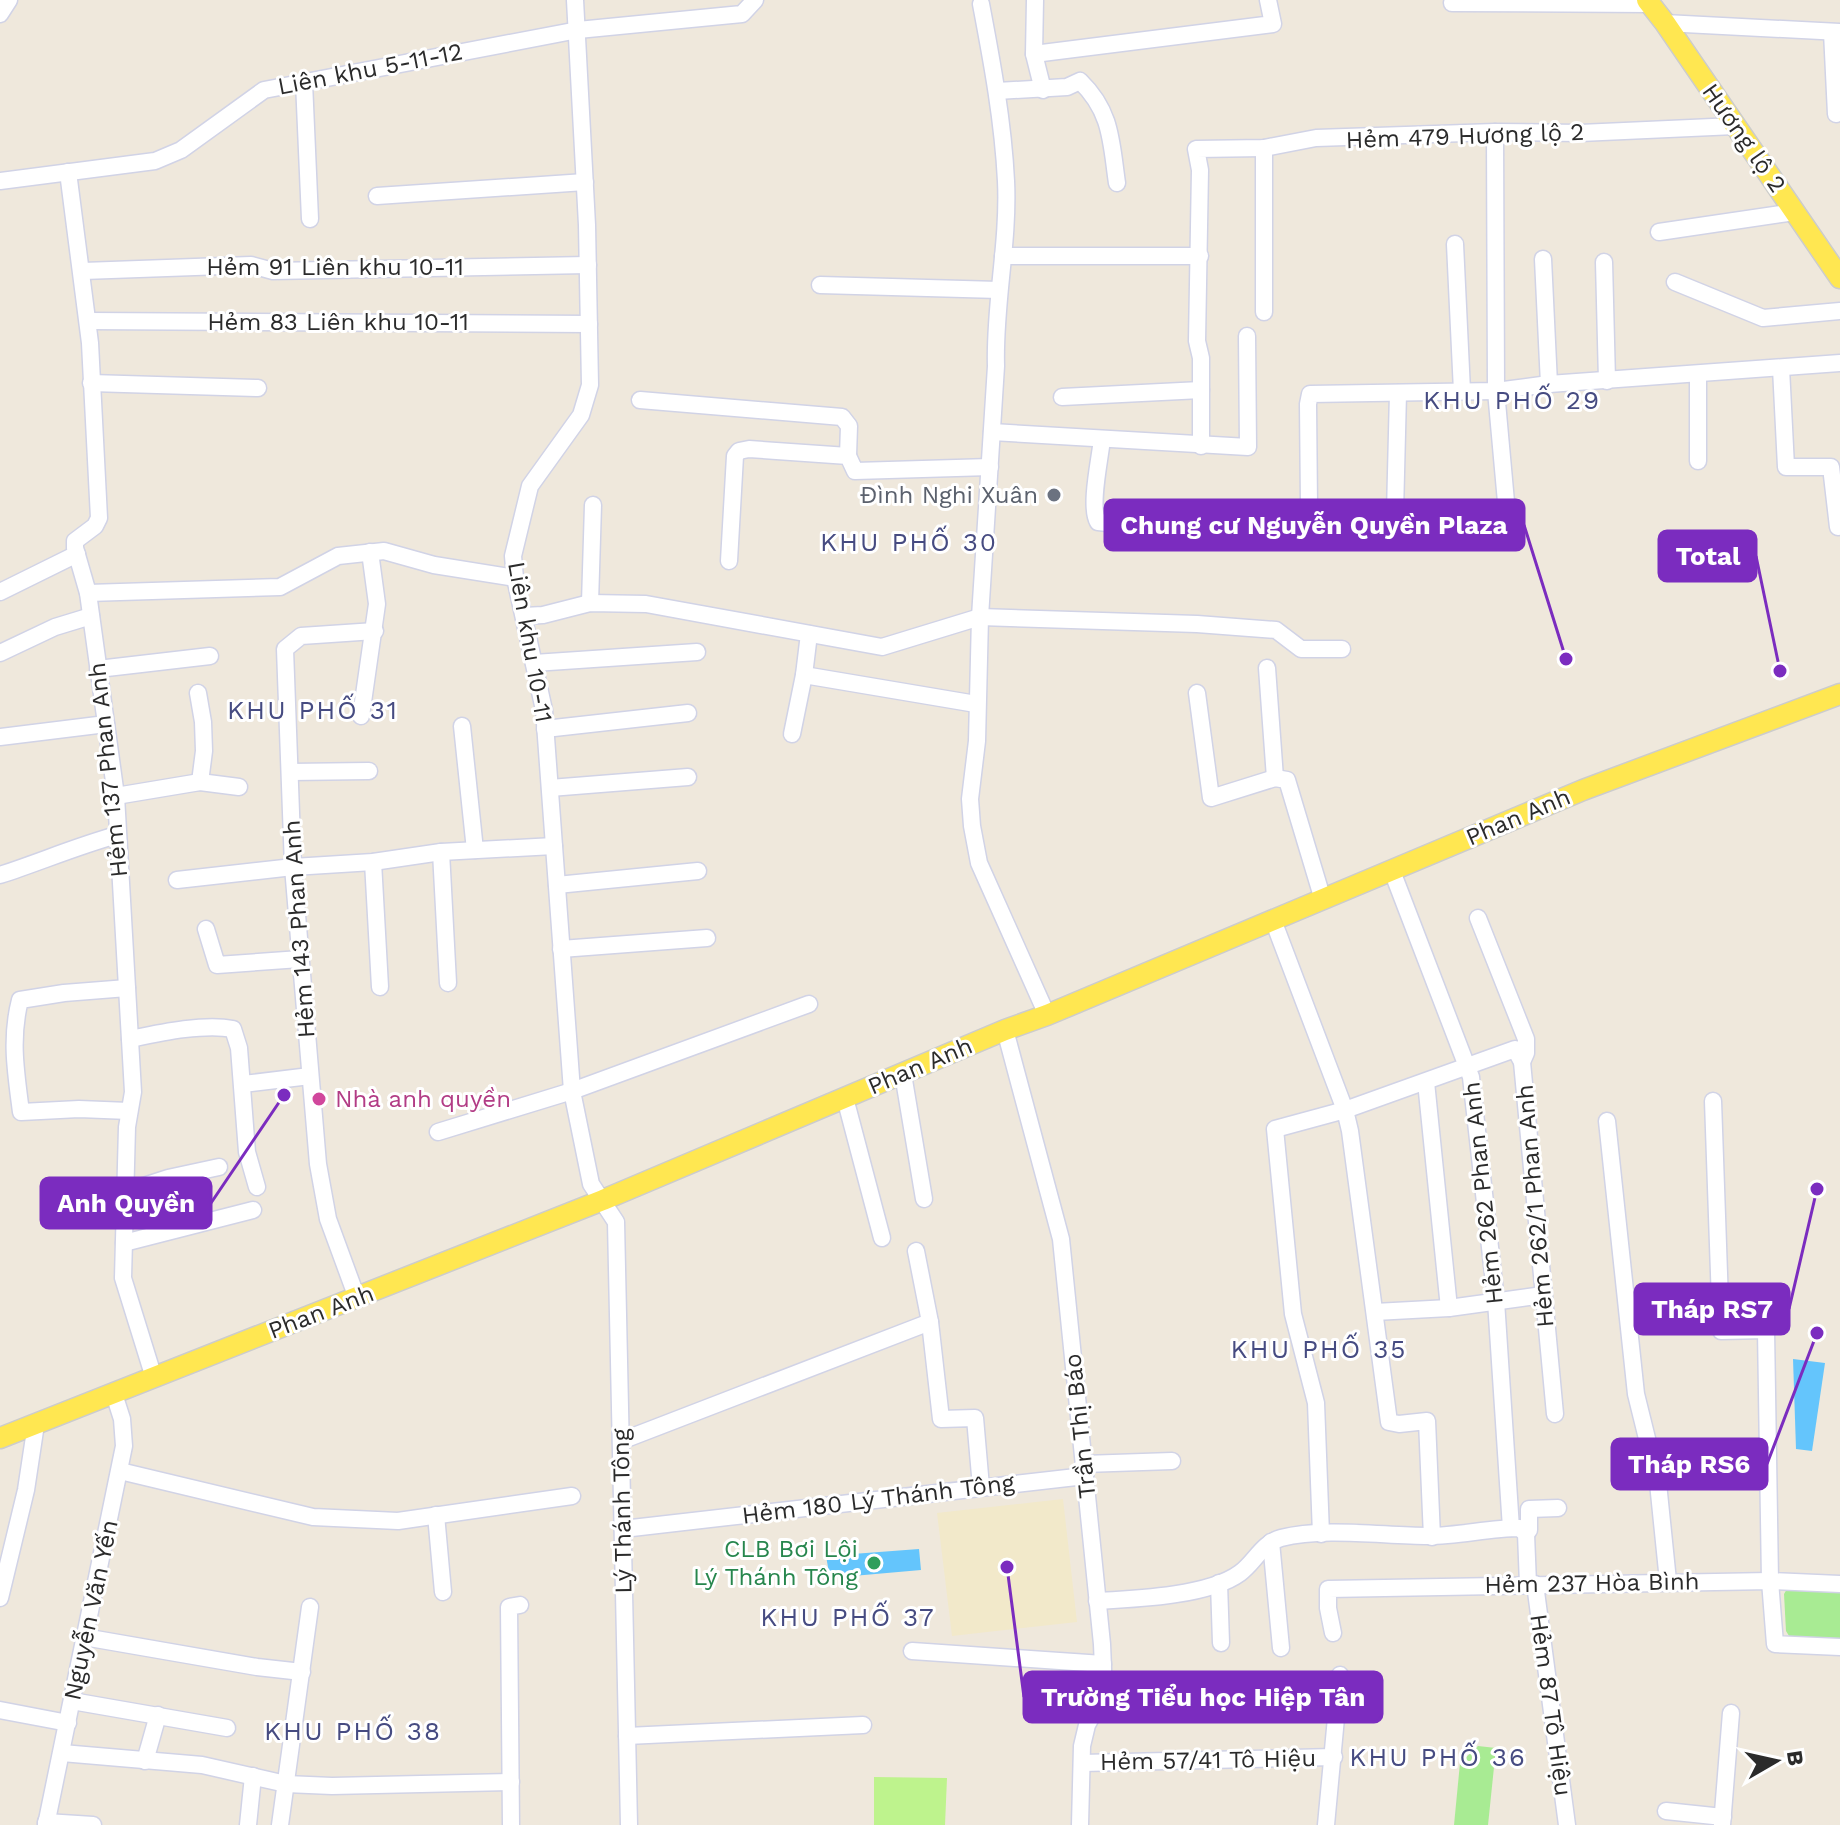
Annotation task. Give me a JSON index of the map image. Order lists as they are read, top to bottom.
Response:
{
  "streets": {
    "main road": ["Hương lộ 2", "Phan Anh"],
    "street": [
      "Liên khu 5-11-12",
      "Hẻm 479 Hương lộ 2",
      "Hẻm 91 Liên khu 10-11",
      "Hẻm 83 Liên khu 10-11",
      "Liên khu 10-11",
      "Hẻm 137 Phan Anh",
      "Hẻm 143 Phan Anh",
      "Hẻm 262 Phan Anh",
      "Hẻm 262/1 Phan Anh",
      "Trần Thị Báo",
      "Hẻm 180 Lý Thánh Tông",
      "Lý Thánh Tông",
      "Hẻm 237 Hòa Bình",
      "Nguyễn Văn Yến",
      "Hẻm 87 Tô Hiệu",
      "Hẻm 57/41 Tô Hiệu"
    ]
  },
  "crossings": [
    ["Liên khu 5-11-12", "Liên khu 10-11"],
    ["Hẻm 479 Hương lộ 2", "Hương lộ 2"],
    ["Hẻm 91 Liên khu 10-11", "Liên khu 10-11"],
    ["Hẻm 83 Liên khu 10-11", "Liên khu 10-11"],
    ["Liên khu 10-11", "Phan Anh"],
    ["Liên khu 10-11", "Lý Thánh Tông"],
    ["Hẻm 137 Phan Anh", "Phan Anh"],
    ["Phan Anh", "Hẻm 143 Phan Anh"],
    ["Phan Anh", "Hẻm 262 Phan Anh"],
    ["Phan Anh", "Trần Thị Báo"],
    ["Phan Anh", "Lý Thánh Tông"],
    ["Phan Anh", "Nguyễn Văn Yến"],
    ["Hẻm 262 Phan Anh", "Hẻm 262/1 Phan Anh"],
    ["Hẻm 262 Phan Anh", "Hẻm 237 Hòa Bình"],
    ["Hẻm 262 Phan Anh", "Hẻm 87 Tô Hiệu"],
    ["Trần Thị Báo", "Hẻm 180 Lý Thánh Tông"],
    ["Trần Thị Báo", "Hẻm 57/41 Tô Hiệu"],
    ["Hẻm 180 Lý Thánh Tông", "Lý Thánh Tông"],
    ["Hẻm 237 Hòa Bình", "Hẻm 87 Tô Hiệu"]
  ],
  "districts": [
    "KHU PHỐ 29",
    "KHU PHỐ 30",
    "KHU PHỐ 31",
    "KHU PHỐ 35",
    "KHU PHỐ 37",
    "KHU PHỐ 38",
    "KHU PHỐ 36"
  ],
  "places": [
    "Đình Nghi Xuân",
    "Chung cư Nguyễn Quyền Plaza",
    "Total",
    "Anh Quyền",
    "Nhà anh quyền",
    "Tháp RS7",
    "Tháp RS6",
    "CLB Bơi Lội Lý Thánh Tông",
    "Trường Tiểu học Hiệp Tân"
  ],
  "north": "right"
}
